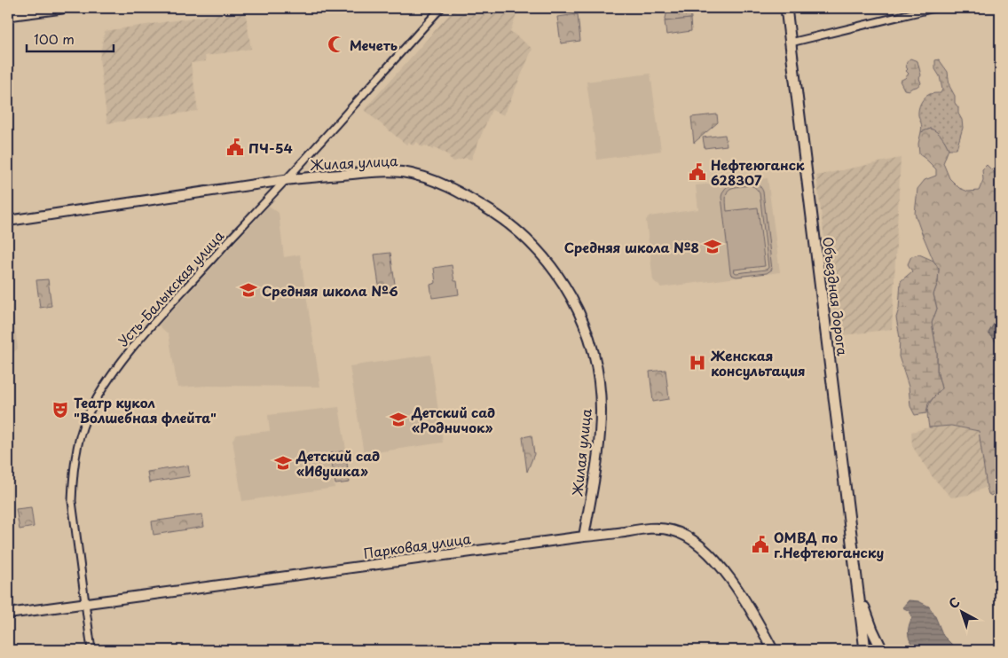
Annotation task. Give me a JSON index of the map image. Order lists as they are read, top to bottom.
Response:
{
  "streets": {
    "main road": ["Жилая улица", "Объездная дорога", "Парковая улица"],
    "street": ["Усть-Балыкская улица"]
  },
  "crossings": [
    ["Жилая улица", "Усть-Балыкская улица"],
    ["Жилая улица", "Парковая улица"],
    ["Усть-Балыкская улица", "Парковая улица"]
  ],
  "places": {
    "mosque": ["Мечеть"],
    "public building": ["ПЧ-54", "Нефтеюганск 628307", "ОМВД по г.Нефтеюганску"],
    "school or university": [
      "Средняя школа №8",
      "Средняя школа №6",
      "Детский сад «Родничок»",
      "Детский сад «Ивушка»"
    ],
    "hospital": ["Женская консультация"],
    "theatre": ["Театр кукол \"Волшебная флейта\""]
  },
  "scale_bar": "100 m",
  "north": "top left"
}
